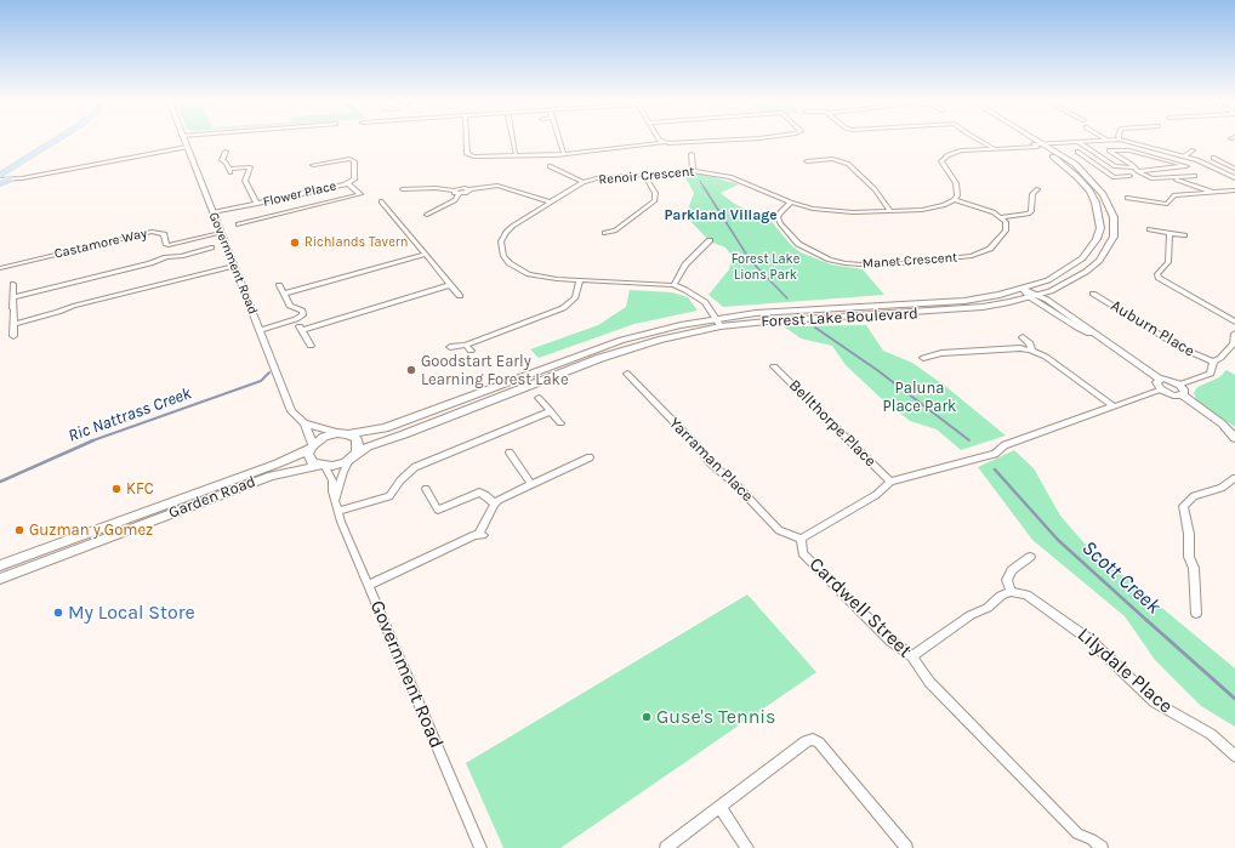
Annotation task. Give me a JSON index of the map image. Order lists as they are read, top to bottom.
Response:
{
  "streets": {
    "main road": ["Forest Lake Boulevard", "Garden Road"],
    "street": [
      "Renoir Crescent",
      "Flower Place",
      "Castamore Way",
      "Manet Crescent",
      "Government Road",
      "Auburn Place",
      "Bellthorpe Place",
      "Yarraman Place",
      "Cardwell Street",
      "Lilydale Place"
    ]
  },
  "crossings": [
    ["Renoir Crescent", "Manet Crescent"],
    ["Renoir Crescent", "Forest Lake Boulevard"],
    ["Flower Place", "Government Road"],
    ["Castamore Way", "Government Road"],
    ["Government Road", "Forest Lake Boulevard"],
    ["Government Road", "Garden Road"],
    ["Forest Lake Boulevard", "Garden Road"],
    ["Yarraman Place", "Cardwell Street"]
  ],
  "districts": ["Parkland Village"],
  "water": ["Ric Nattrass Creek", "Scott Creek"],
  "parks": ["Forest Lake Lions Park", "Paluna Place Park"],
  "places": [
    "Richlands Tavern",
    "Goodstart Early Learning Forest Lake",
    "KFC",
    "Guzman y Gomez",
    "My Local Store",
    "Guse's Tennis"
  ]
}
